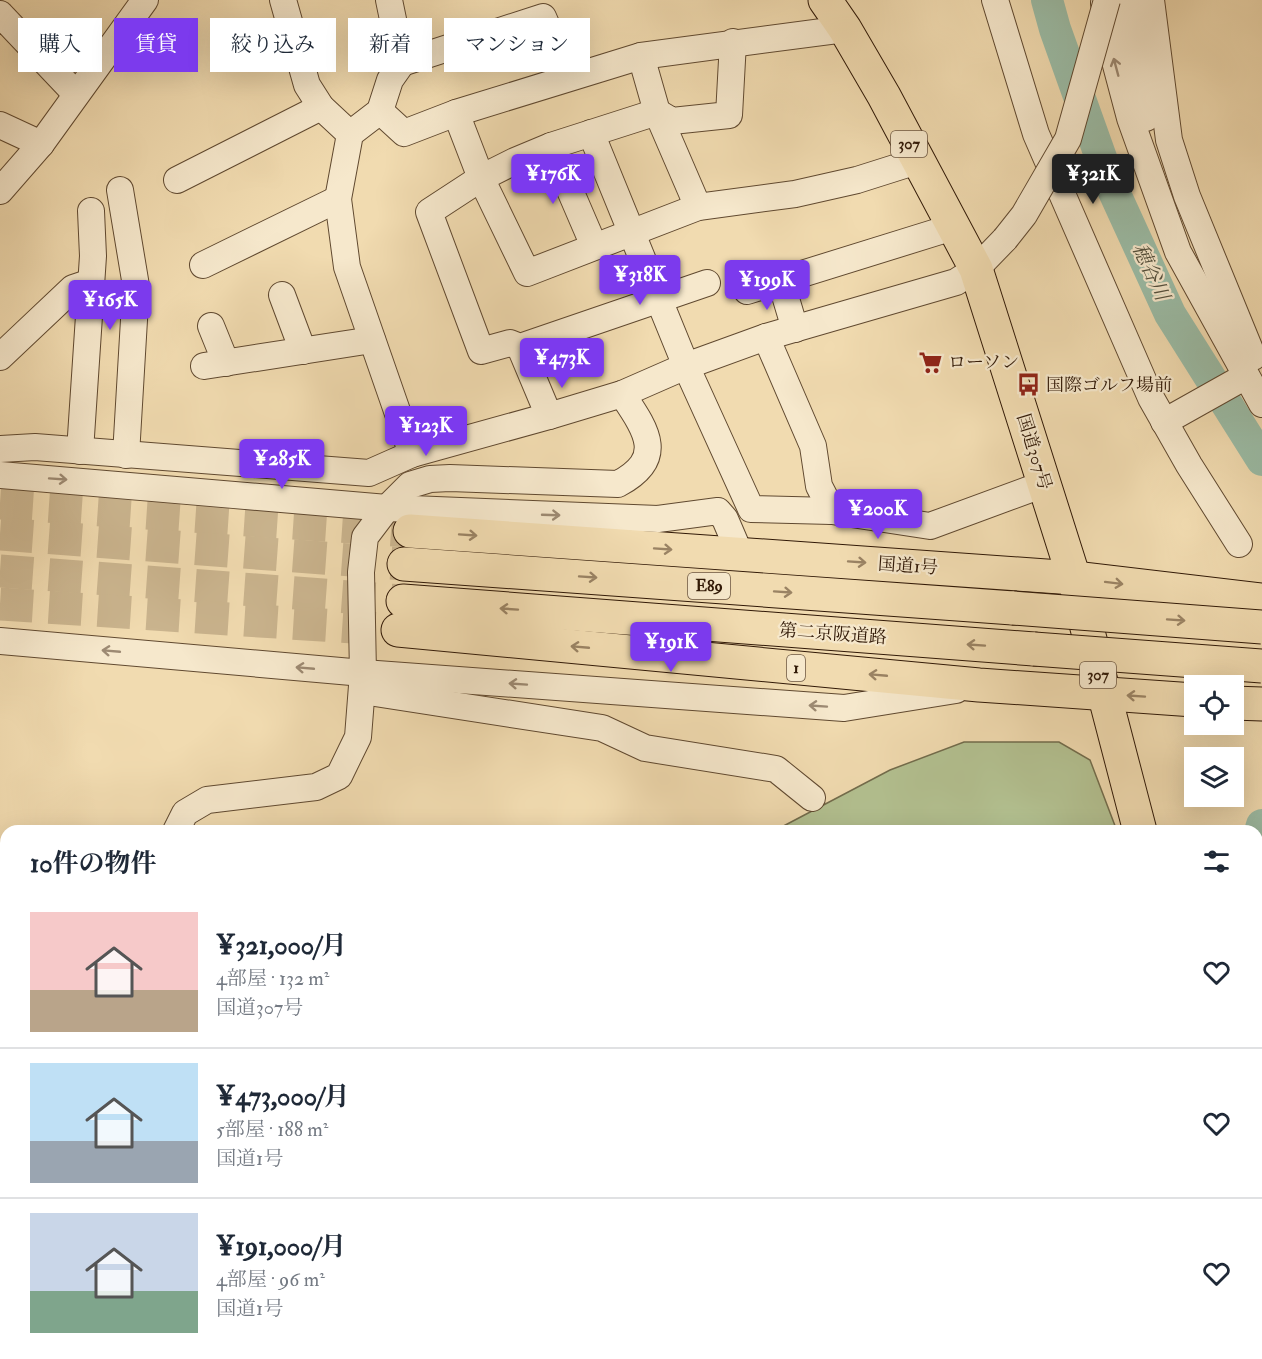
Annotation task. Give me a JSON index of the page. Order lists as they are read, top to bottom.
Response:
{
  "streets": {
    "highway": [
      "307",
      "国道307号",
      "国道1号",
      "E89",
      "第二京阪道路",
      "1"
    ]
  },
  "crossings": [
    ["国道307号", "国道1号"],
    ["国道307号", "1"],
    ["第二京阪道路", "1"]
  ],
  "water": ["穂谷川"],
  "places": {
    "supermarket": ["ローソン"],
    "bus stop": ["国際ゴルフ場前"]
  },
  "page": {
    "chip": [
      "購入",
      "賃貸",
      "絞り込み",
      "新着",
      "マンション"
    ],
    "price": [
      "¥176K",
      "¥321K",
      "¥318K",
      "¥199K",
      "¥165K",
      "¥473K",
      "¥123K",
      "¥285K",
      "¥200K",
      "¥191K"
    ],
    "heading": "10件の物件",
    "list": [
      {
        "name": "¥321,000/月",
        "note": "4部屋 · 132 m² · 国道307号"
      },
      {
        "name": "¥473,000/月",
        "note": "5部屋 · 188 m² · 国道1号"
      },
      {
        "name": "¥191,000/月",
        "note": "4部屋 · 96 m² · 国道1号"
      }
    ]
  }
}
